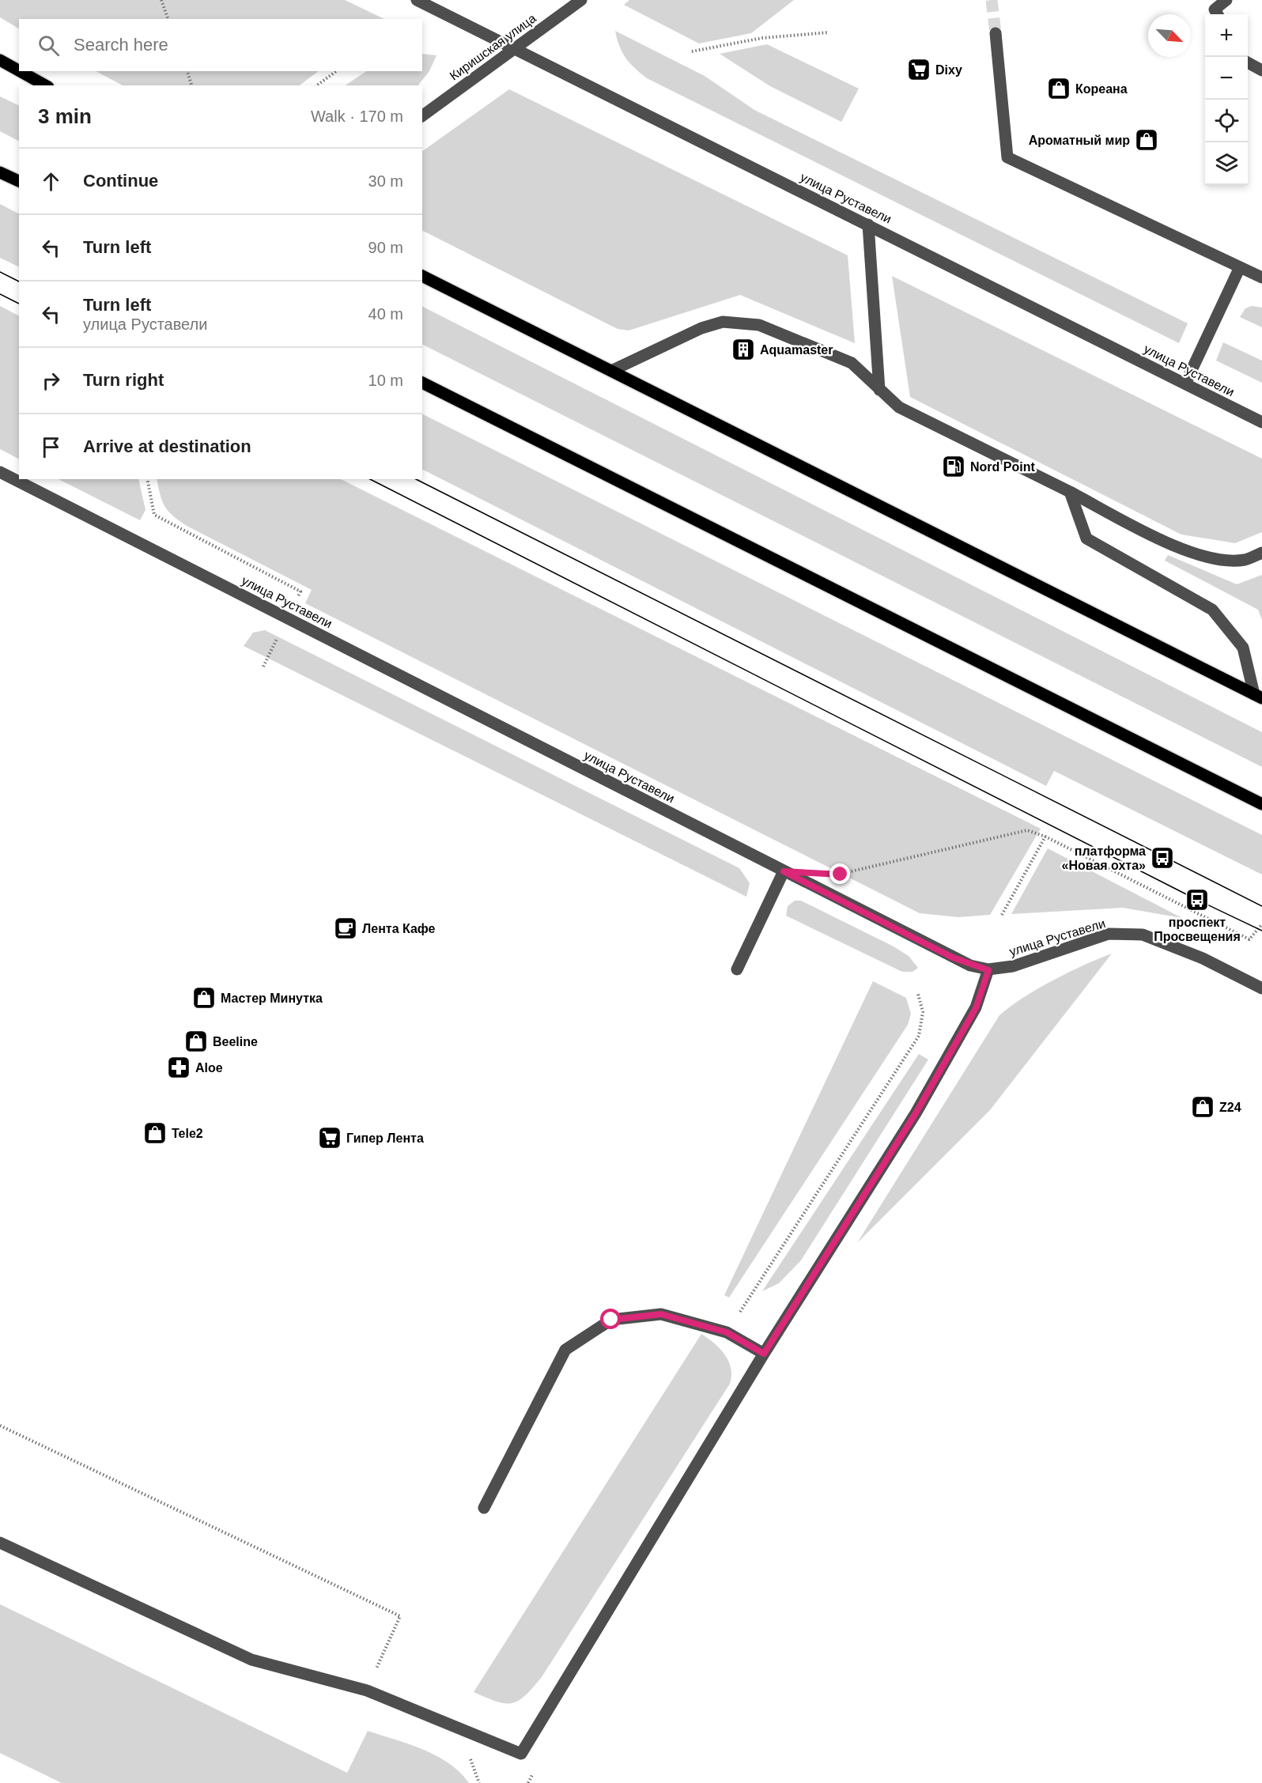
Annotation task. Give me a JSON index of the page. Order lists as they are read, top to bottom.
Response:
{
  "streets": {
    "street": ["Киришская улица", "улица Руставели"]
  },
  "crossings": [
    ["Киришская улица", "улица Руставели"]
  ],
  "places": {
    "supermarket": ["Dixy", "Гипер Лента"],
    "shop": [
      "Кореана",
      "Ароматный мир",
      "Мастер Минутка",
      "Beeline",
      "Z24",
      "Tele2"
    ],
    "building": ["Aquamaster"],
    "fuel station": ["Nord Point"],
    "bus stop": ["платформа «Новая охта»", "проспект Просвещения"],
    "cafe": ["Лента Кафе"],
    "pharmacy": ["Aloe"]
  },
  "north": "bottom right",
  "page": {
    "map_buttons": ["+", "−"],
    "search": "Search here",
    "heading": ["3 min", "Walk · 170 m"],
    "list": [
      ["Continue", "30 m"],
      ["Turn left", "90 m"],
      ["Turn left", "улица Руставели", "40 m"],
      ["Turn right", "10 m"],
      "Arrive at destination"
    ]
  }
}
